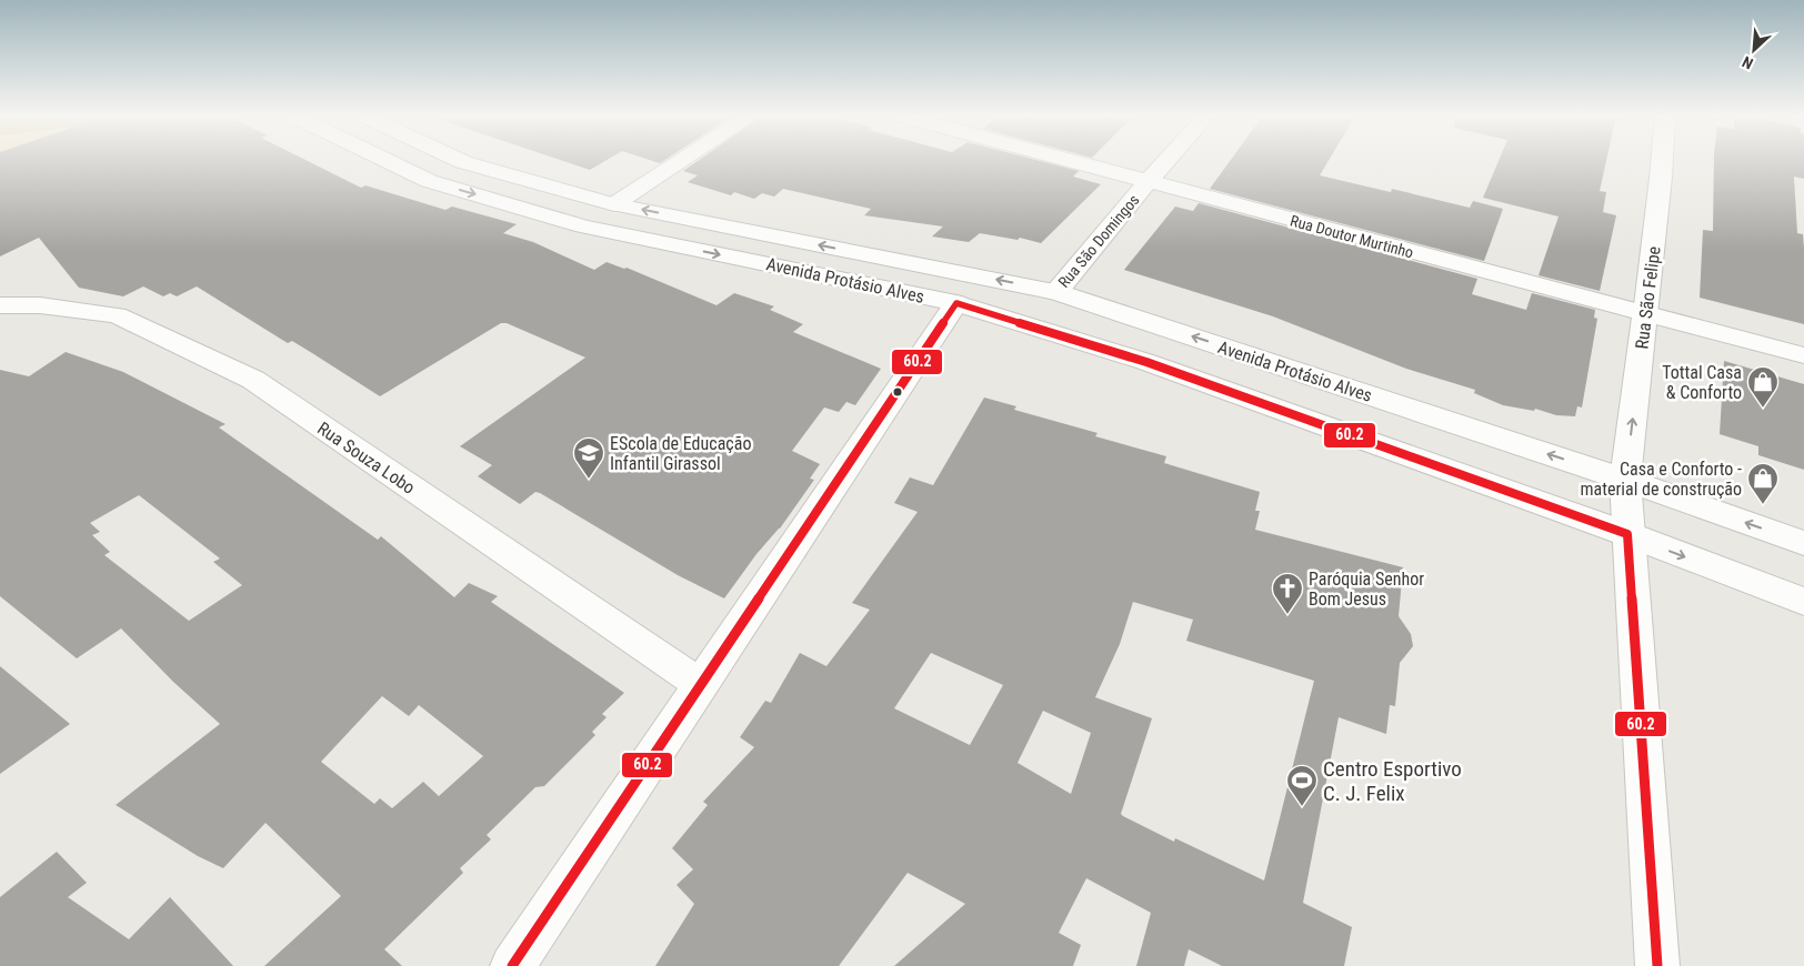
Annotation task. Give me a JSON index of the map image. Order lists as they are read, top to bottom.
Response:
{
  "streets": {
    "street": [
      "Rua Doutor Murtinho",
      "Rua São Domingos",
      "Avenida Protásio Alves",
      "Rua São Felipe",
      "Rua Souza Lobo"
    ]
  },
  "crossings": [
    ["Rua Doutor Murtinho", "Rua São Domingos"],
    ["Rua Doutor Murtinho", "Rua São Felipe"],
    ["Rua São Domingos", "Avenida Protásio Alves"],
    ["Avenida Protásio Alves", "Rua São Felipe"]
  ],
  "places": {
    "shop": ["Tottal Casa & Conforto", "Casa e Conforto - material de construção"],
    "school or university": ["EScola de Educação Infantil Girassol"],
    "church": ["Paróquia Senhor Bom Jesus"],
    "sports": ["Centro Esportivo C. J. Felix"]
  },
  "lines": ["transit line 60.2"],
  "north": "bottom left"
}
